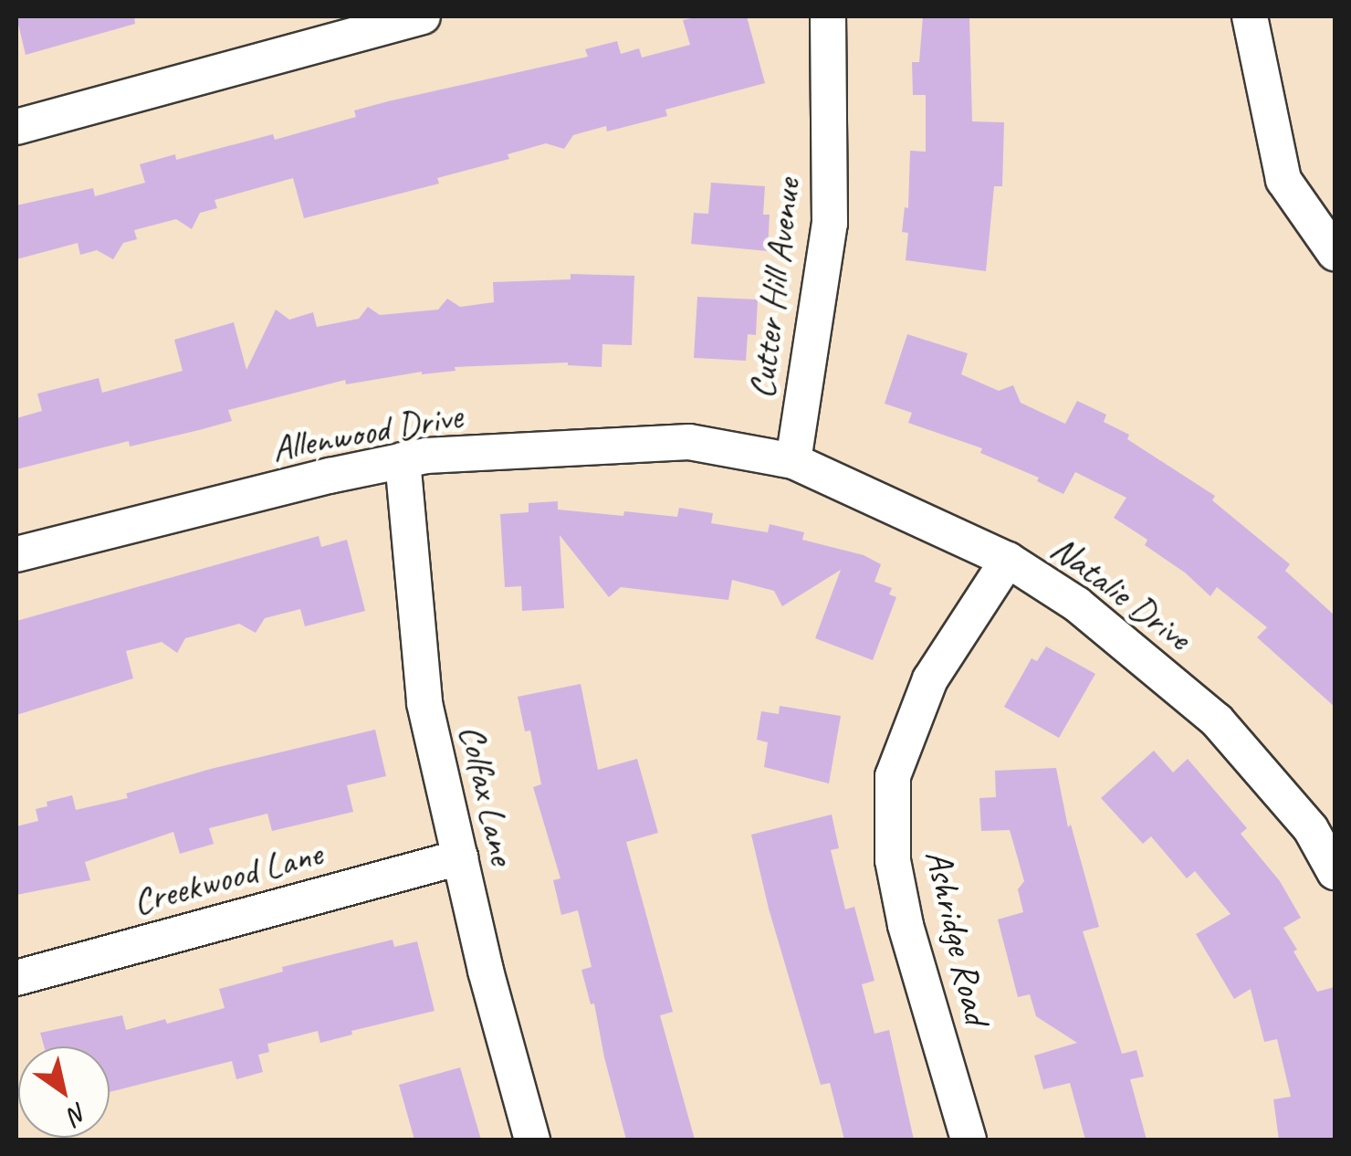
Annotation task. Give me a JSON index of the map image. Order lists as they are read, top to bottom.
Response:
{
  "streets": {
    "street": [
      "Cutter Hill Avenue",
      "Allenwood Drive",
      "Natalie Drive",
      "Colfax Lane",
      "Creekwood Lane",
      "Ashridge Road"
    ]
  },
  "crossings": [
    ["Cutter Hill Avenue", "Allenwood Drive"],
    ["Cutter Hill Avenue", "Natalie Drive"],
    ["Allenwood Drive", "Natalie Drive"],
    ["Allenwood Drive", "Colfax Lane"],
    ["Natalie Drive", "Ashridge Road"],
    ["Colfax Lane", "Creekwood Lane"]
  ],
  "north": "bottom right"
}
